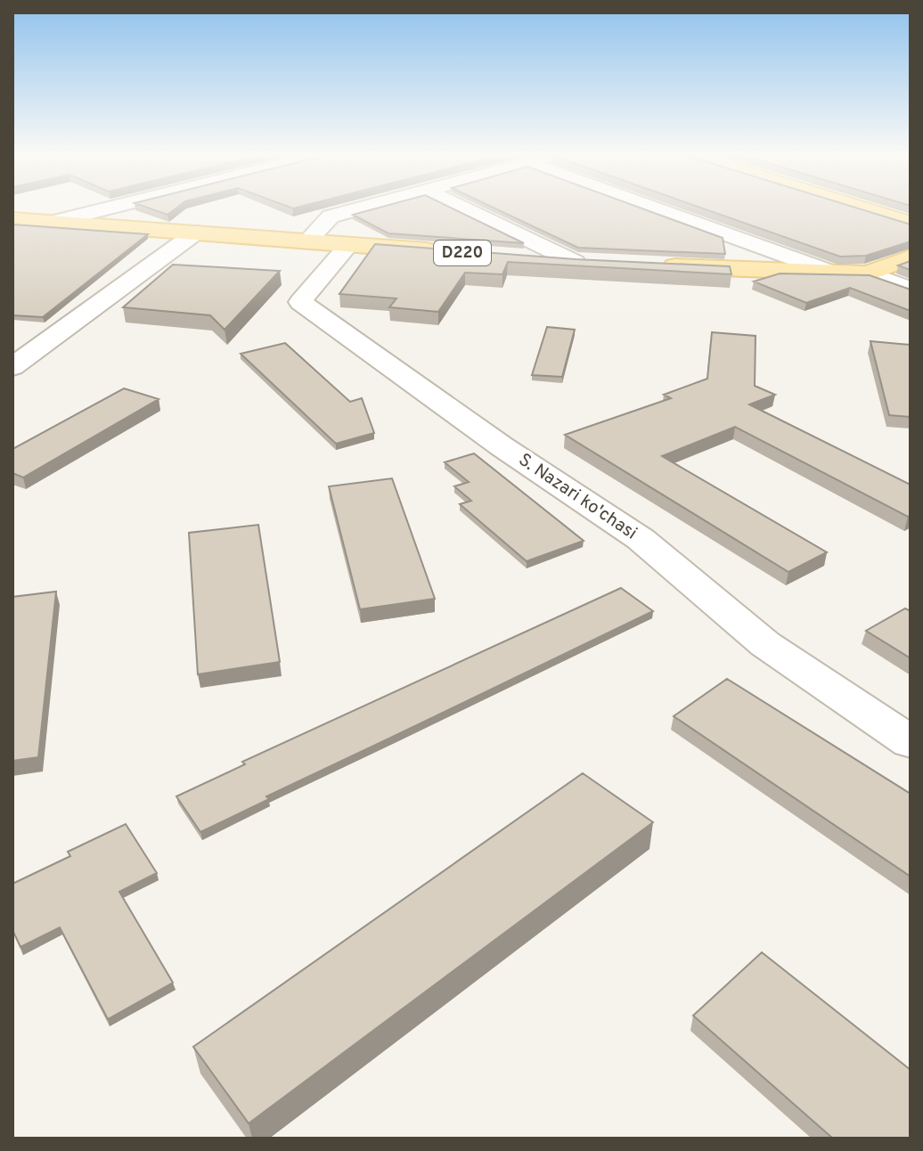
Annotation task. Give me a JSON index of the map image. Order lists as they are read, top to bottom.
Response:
{
  "streets": {
    "main road": ["D220"],
    "street": ["S. Nazari ko'chasi"]
  },
  "crossings": [
    ["D220", "S. Nazari ko'chasi"]
  ]
}
